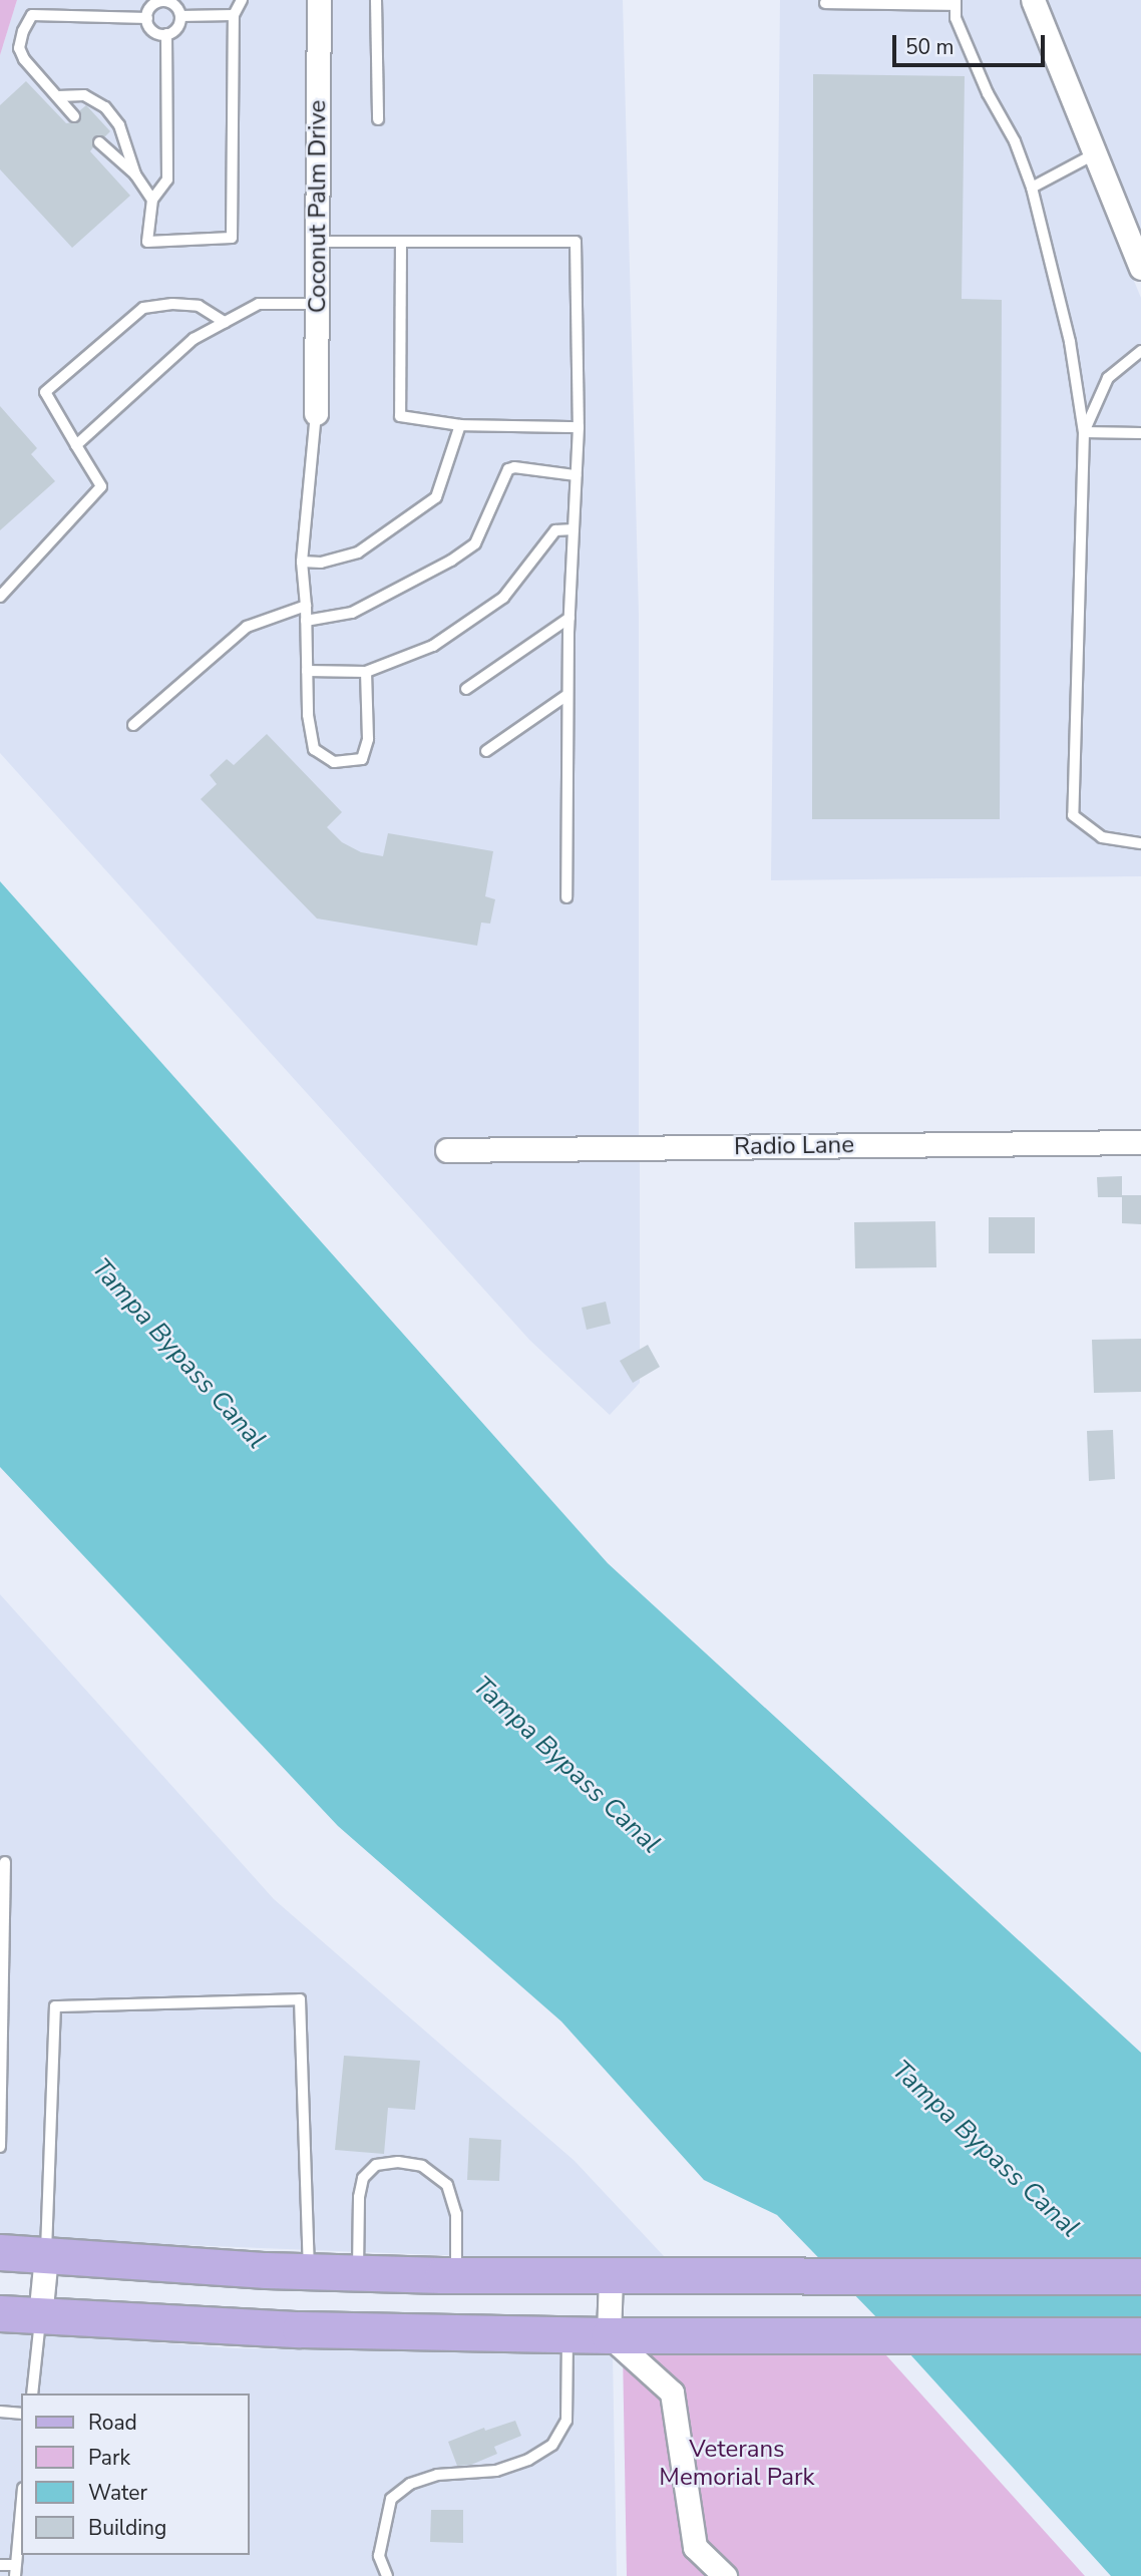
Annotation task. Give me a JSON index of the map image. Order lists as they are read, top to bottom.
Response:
{
  "streets": {
    "street": ["Coconut Palm Drive", "Radio Lane"]
  },
  "water": ["Tampa Bypass Canal"],
  "parks": ["Veterans Memorial Park"],
  "legend": [
    "Road",
    "Park",
    "Water",
    "Building"
  ],
  "scale_bar": "50 m"
}
